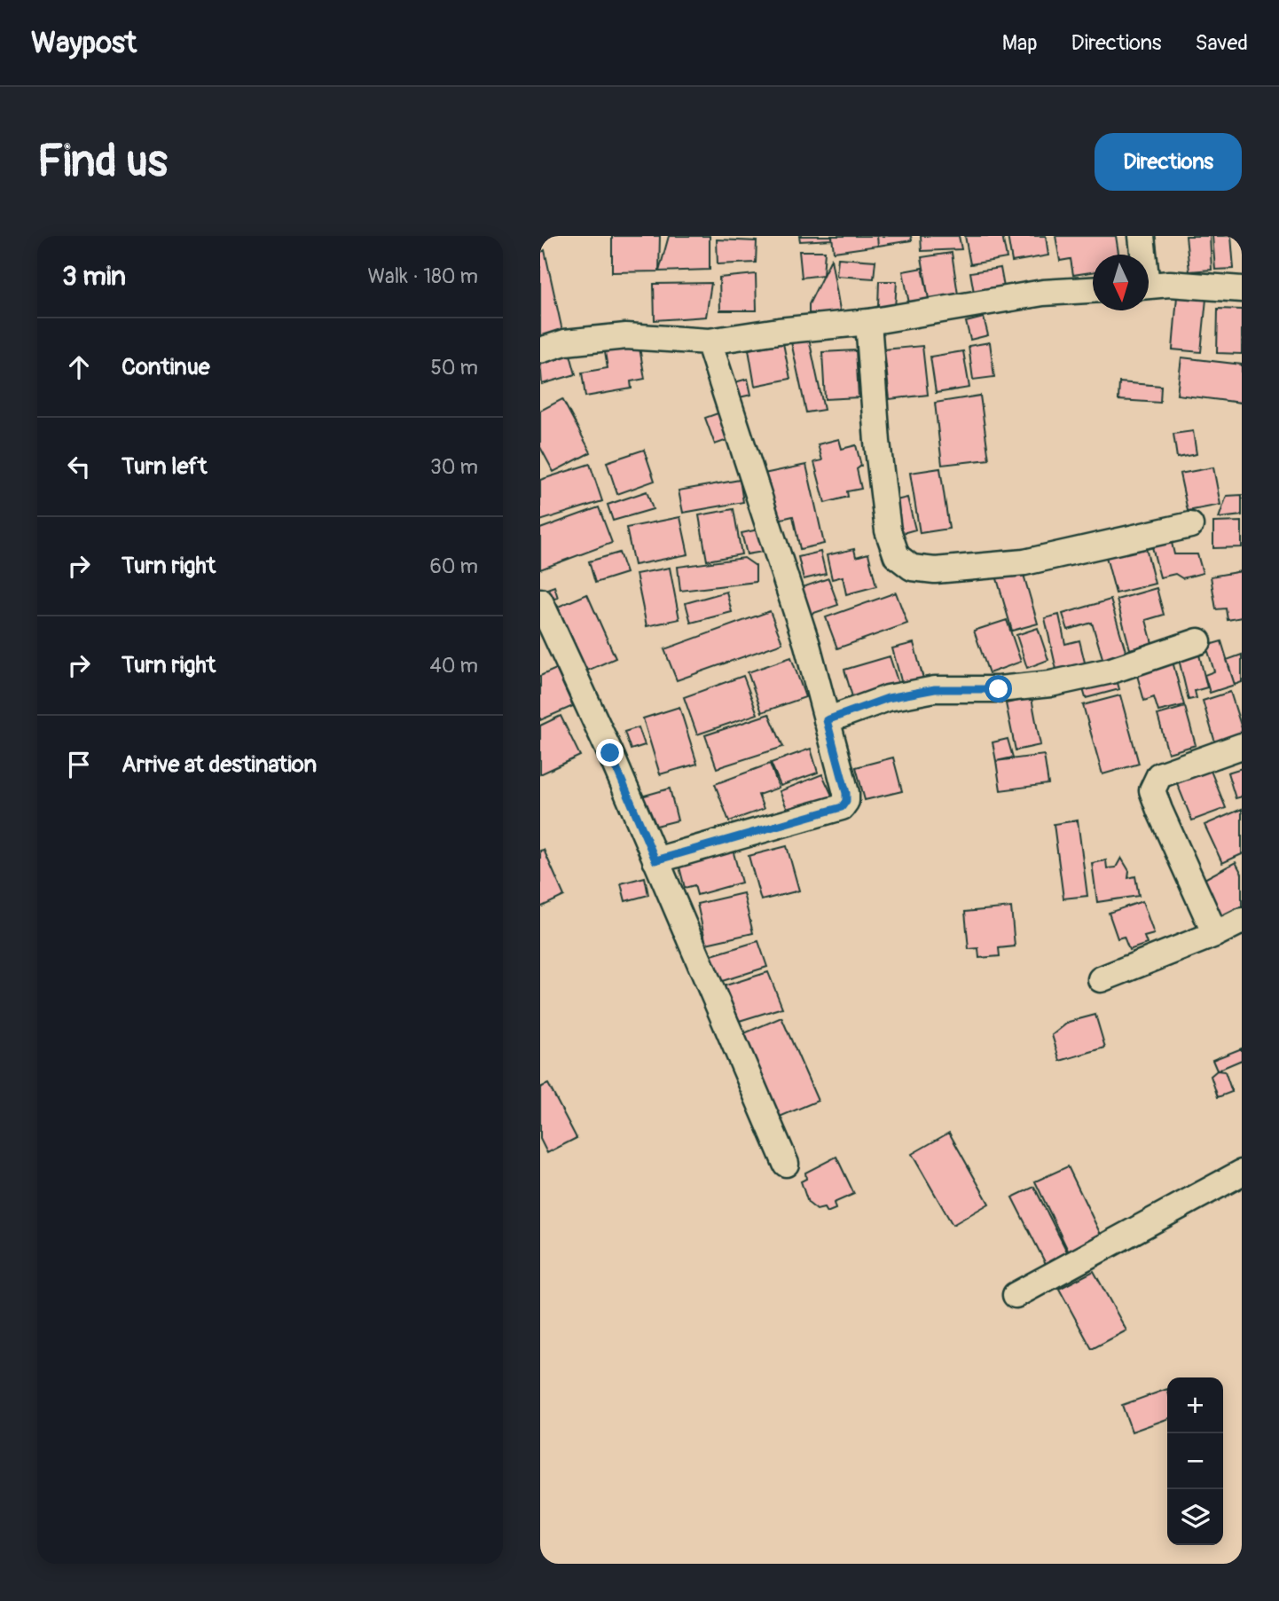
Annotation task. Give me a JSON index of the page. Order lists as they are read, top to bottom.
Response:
{
  "north": "bottom",
  "page": {
    "header": "Waypost",
    "nav": ["Map", "Directions", "Saved"],
    "buttons": "Directions",
    "title": "Find us",
    "heading": ["3 min", "Walk · 180 m"],
    "list": [
      ["Continue", "50 m"],
      ["Turn left", "30 m"],
      ["Turn right", "60 m"],
      ["Turn right", "40 m"],
      "Arrive at destination"
    ],
    "map_buttons": ["+", "−"]
  }
}
